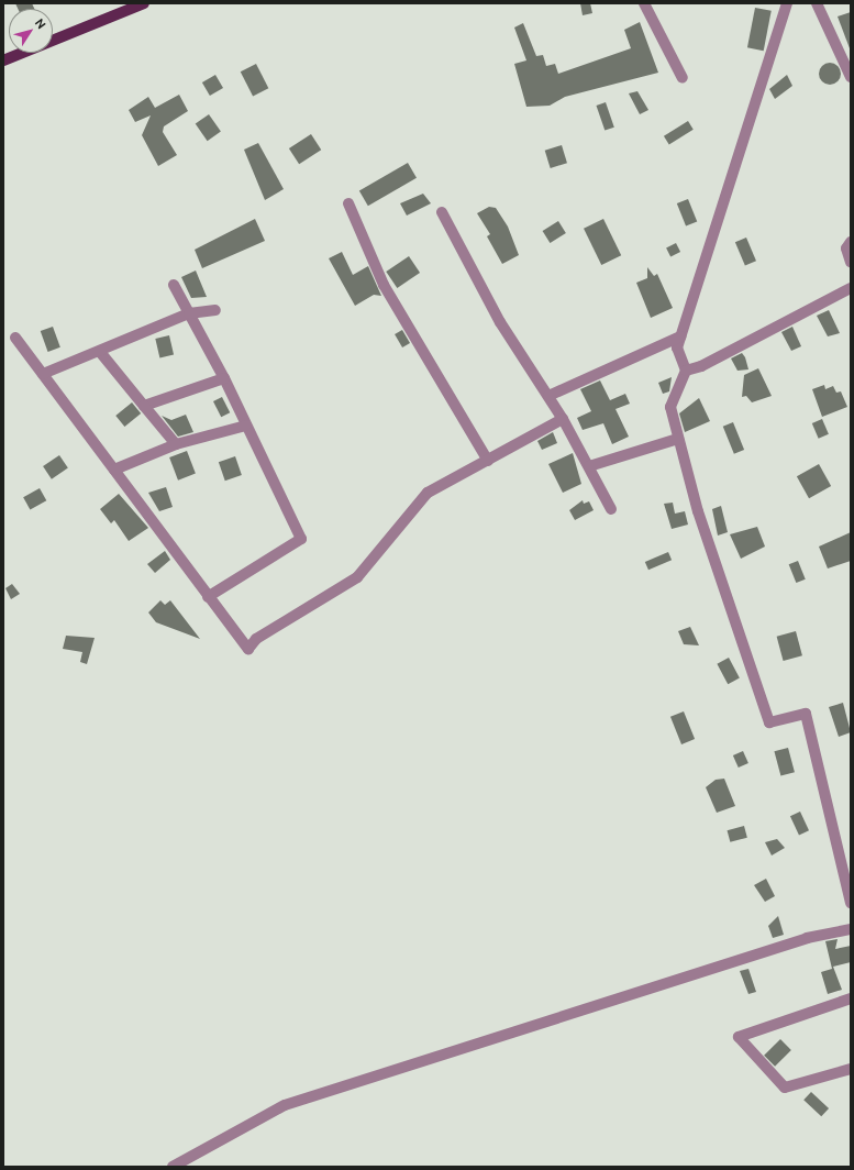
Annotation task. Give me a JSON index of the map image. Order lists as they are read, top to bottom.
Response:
{
  "north": "top right"
}
